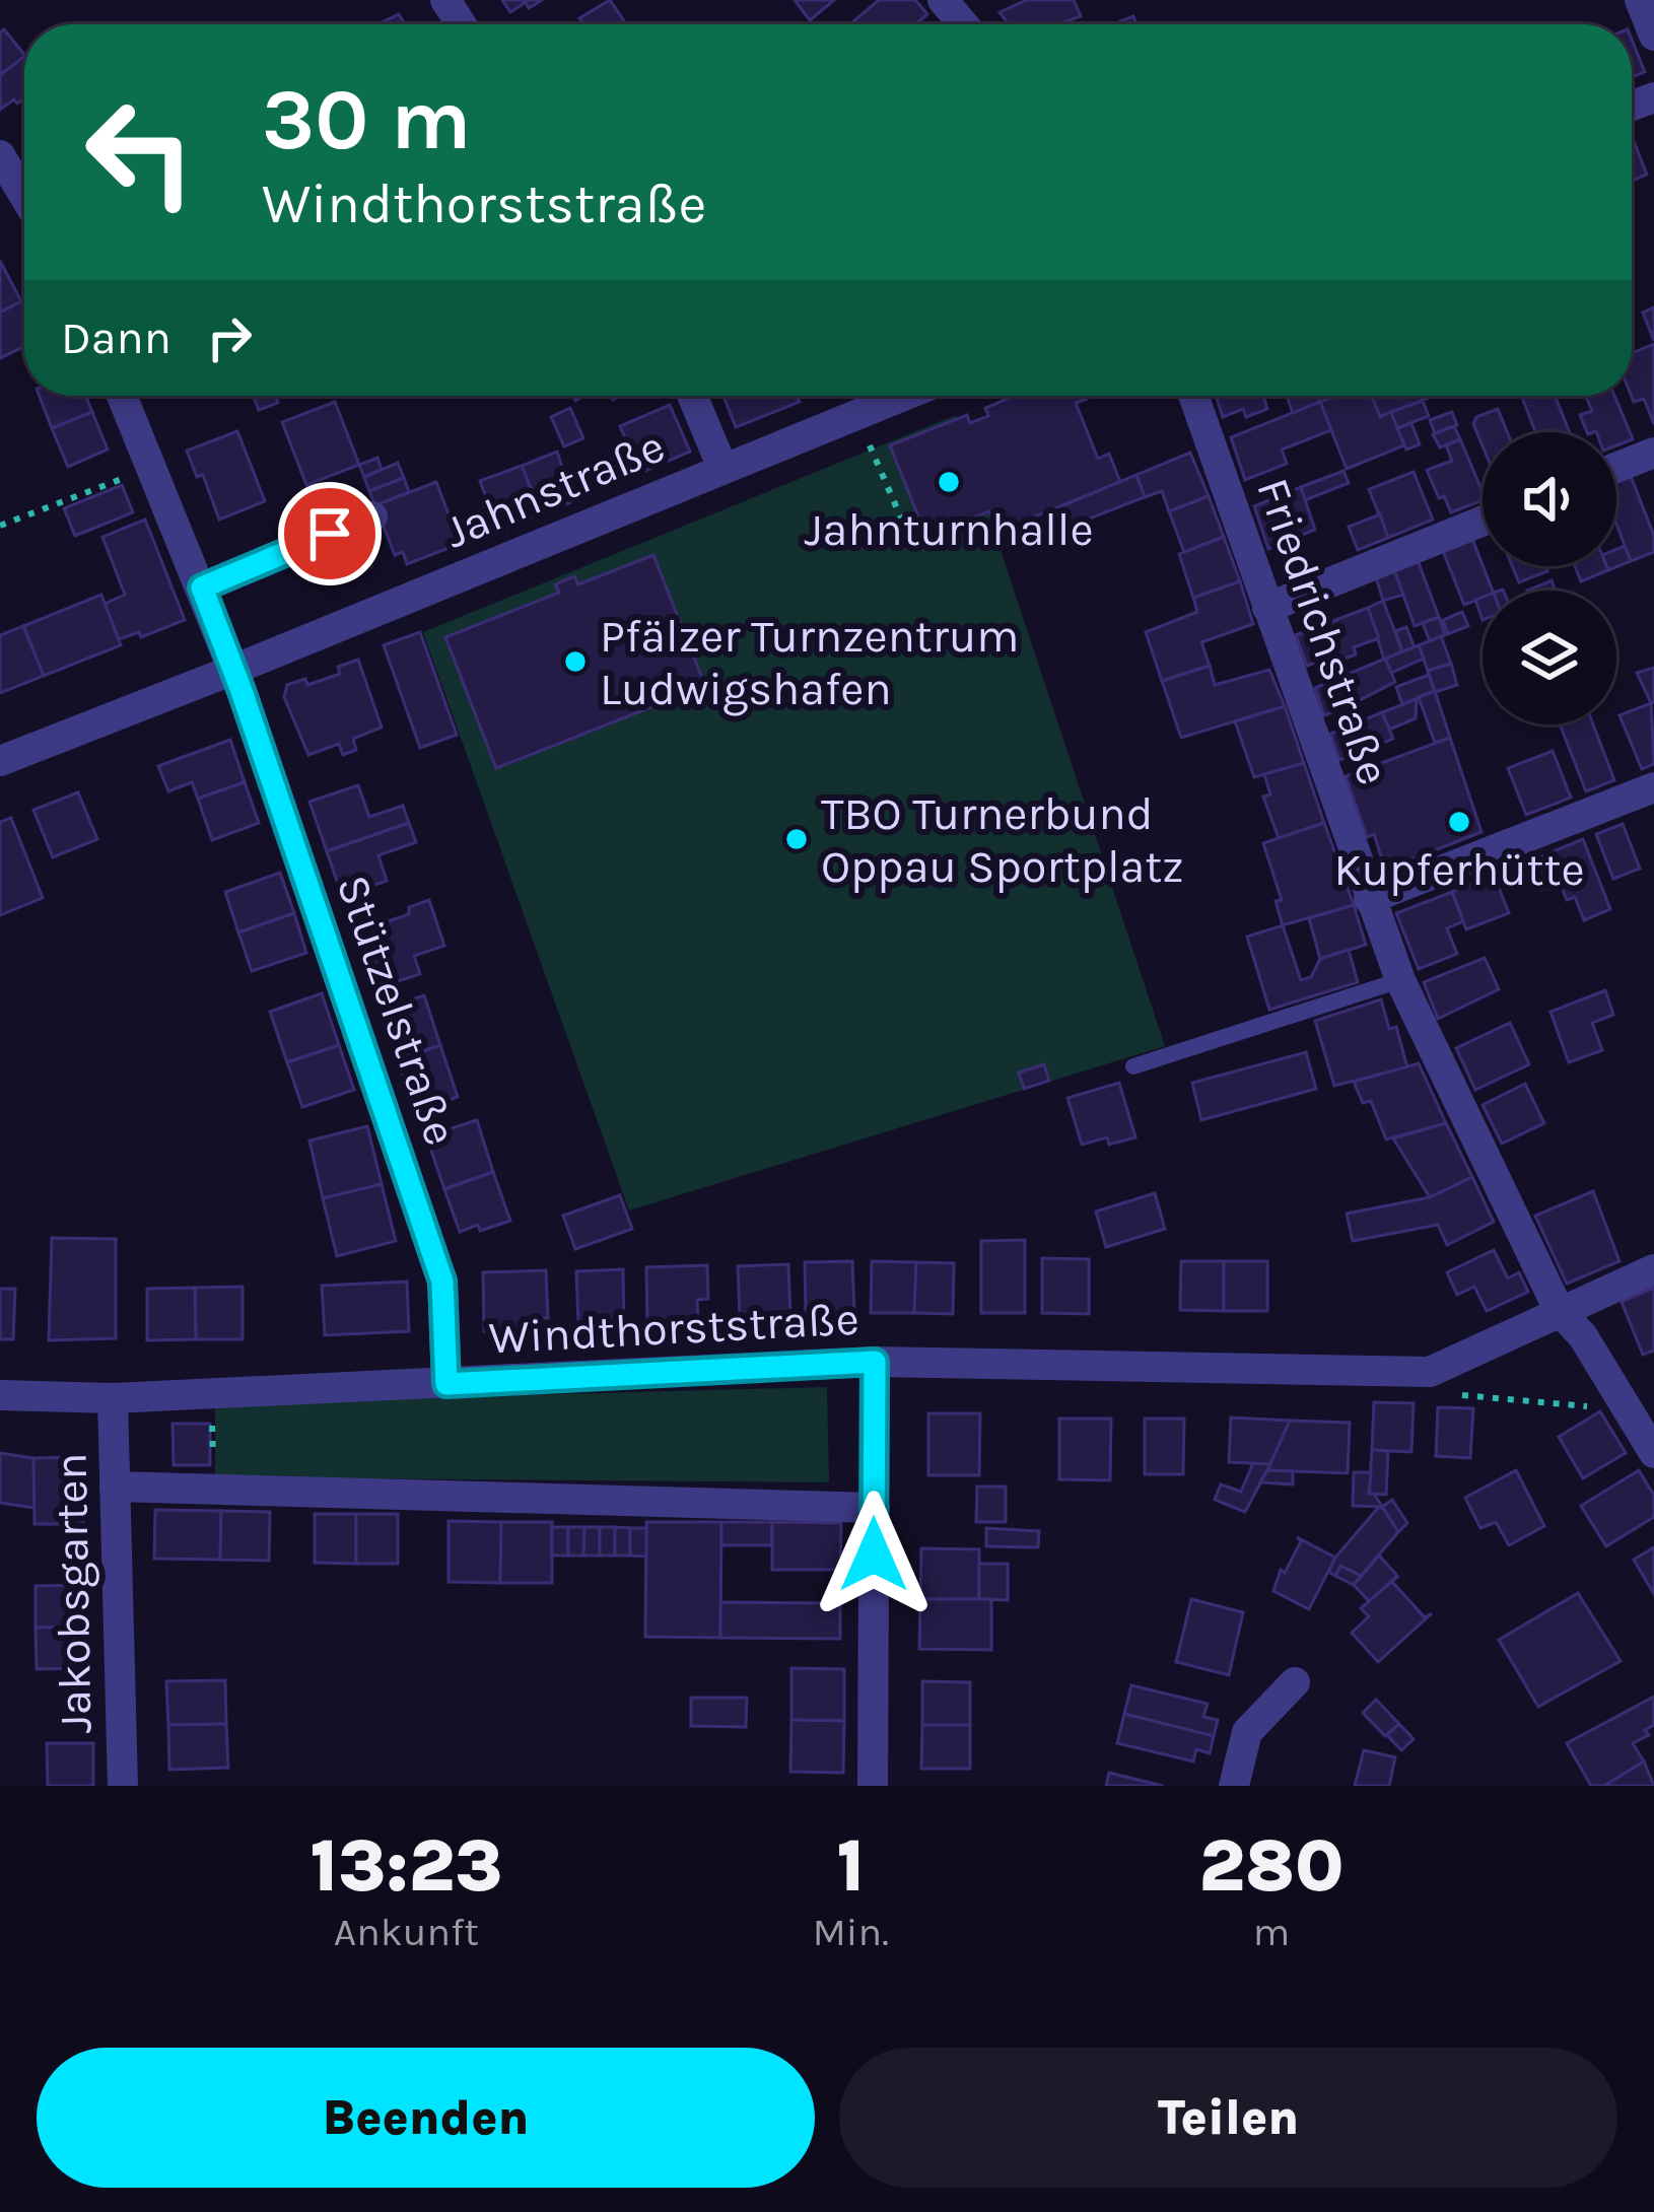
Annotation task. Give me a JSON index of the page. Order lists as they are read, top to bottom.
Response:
{
  "streets": {
    "street": [
      "Jahnstraße",
      "Friedrichstraße",
      "Stützelstraße",
      "Windthorststraße",
      "Jakobsgarten"
    ]
  },
  "crossings": [
    ["Jahnstraße", "Stützelstraße"],
    ["Friedrichstraße", "Windthorststraße"],
    ["Stützelstraße", "Windthorststraße"],
    ["Windthorststraße", "Jakobsgarten"]
  ],
  "places": [
    "Jahnturnhalle",
    "Pfälzer Turnzentrum Ludwigshafen",
    "Kupferhütte",
    "TBO Turnerbund Oppau Sportplatz"
  ],
  "page": {
    "turn": ["30 m", "Windthorststraße"],
    "then": "Dann",
    "eta": [
      "13:23",
      "Ankunft",
      "1",
      "Min.",
      "280",
      "m"
    ],
    "buttons": ["Beenden", "Teilen"]
  }
}
